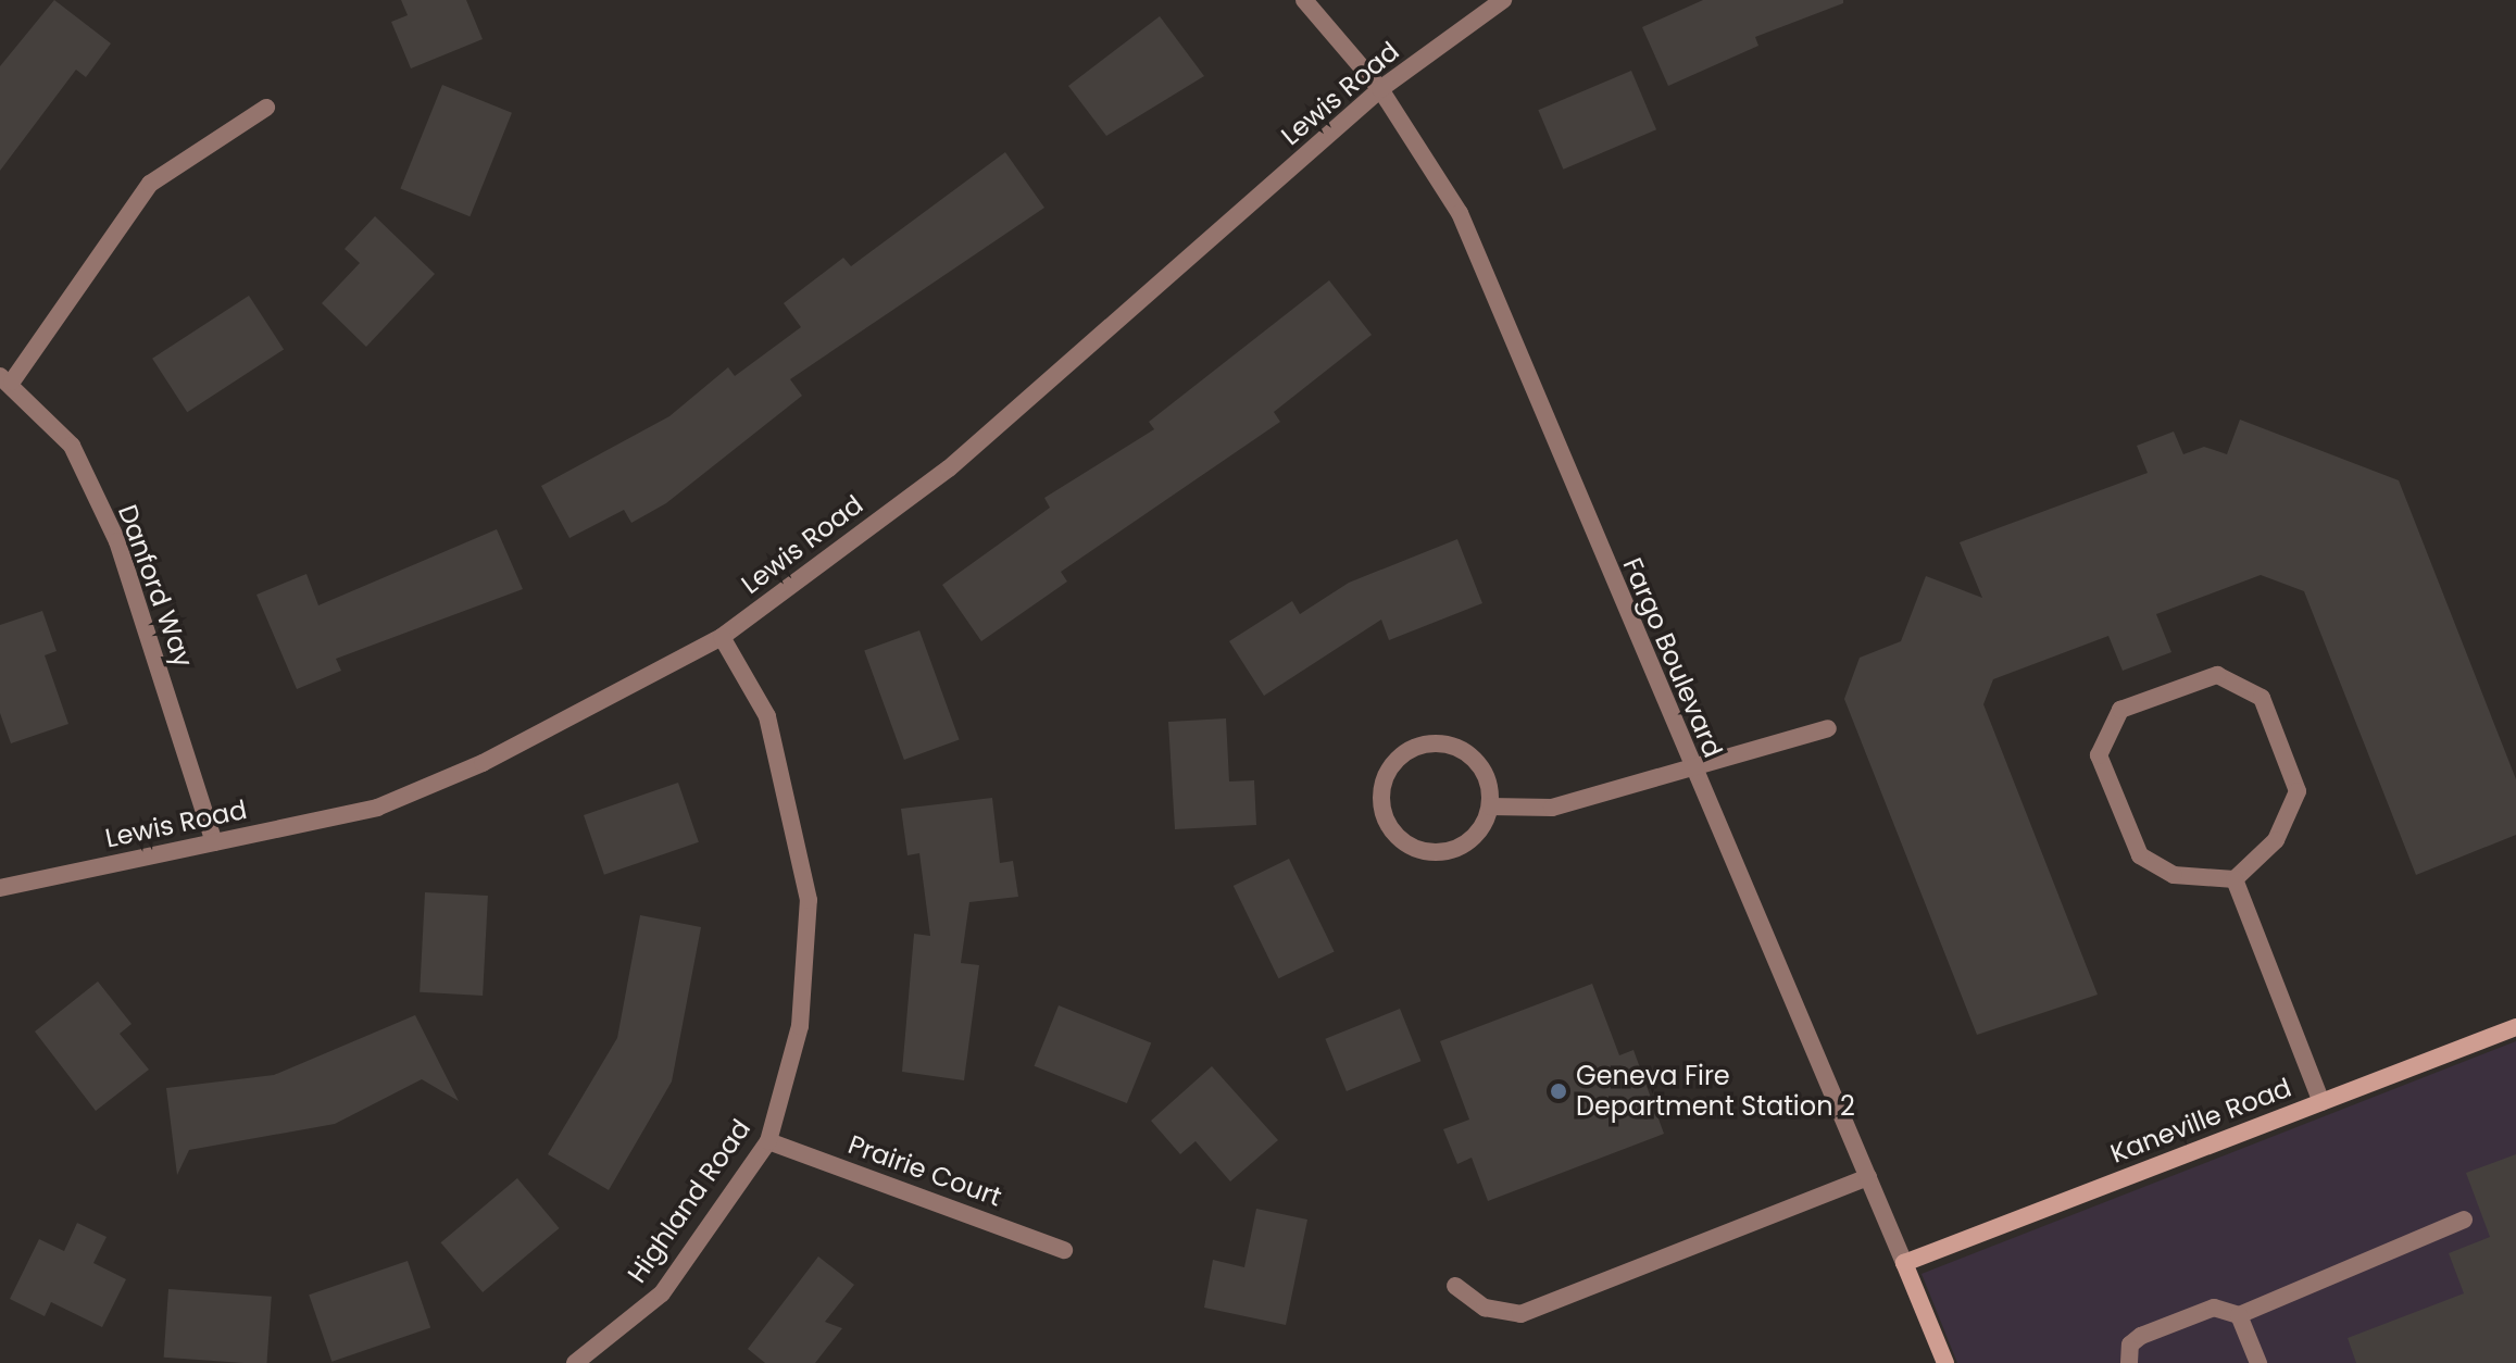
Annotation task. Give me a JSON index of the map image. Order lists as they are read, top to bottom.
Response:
{
  "streets": {
    "main road": ["Fargo Boulevard", "Kaneville Road"],
    "street": [
      "Lewis Road",
      "Danford Way",
      "Prairie Court",
      "Highland Road"
    ]
  },
  "crossings": [
    ["Lewis Road", "Danford Way"],
    ["Lewis Road", "Fargo Boulevard"],
    ["Lewis Road", "Highland Road"],
    ["Fargo Boulevard", "Kaneville Road"],
    ["Prairie Court", "Highland Road"]
  ],
  "places": ["Geneva Fire Department Station 2"]
}
